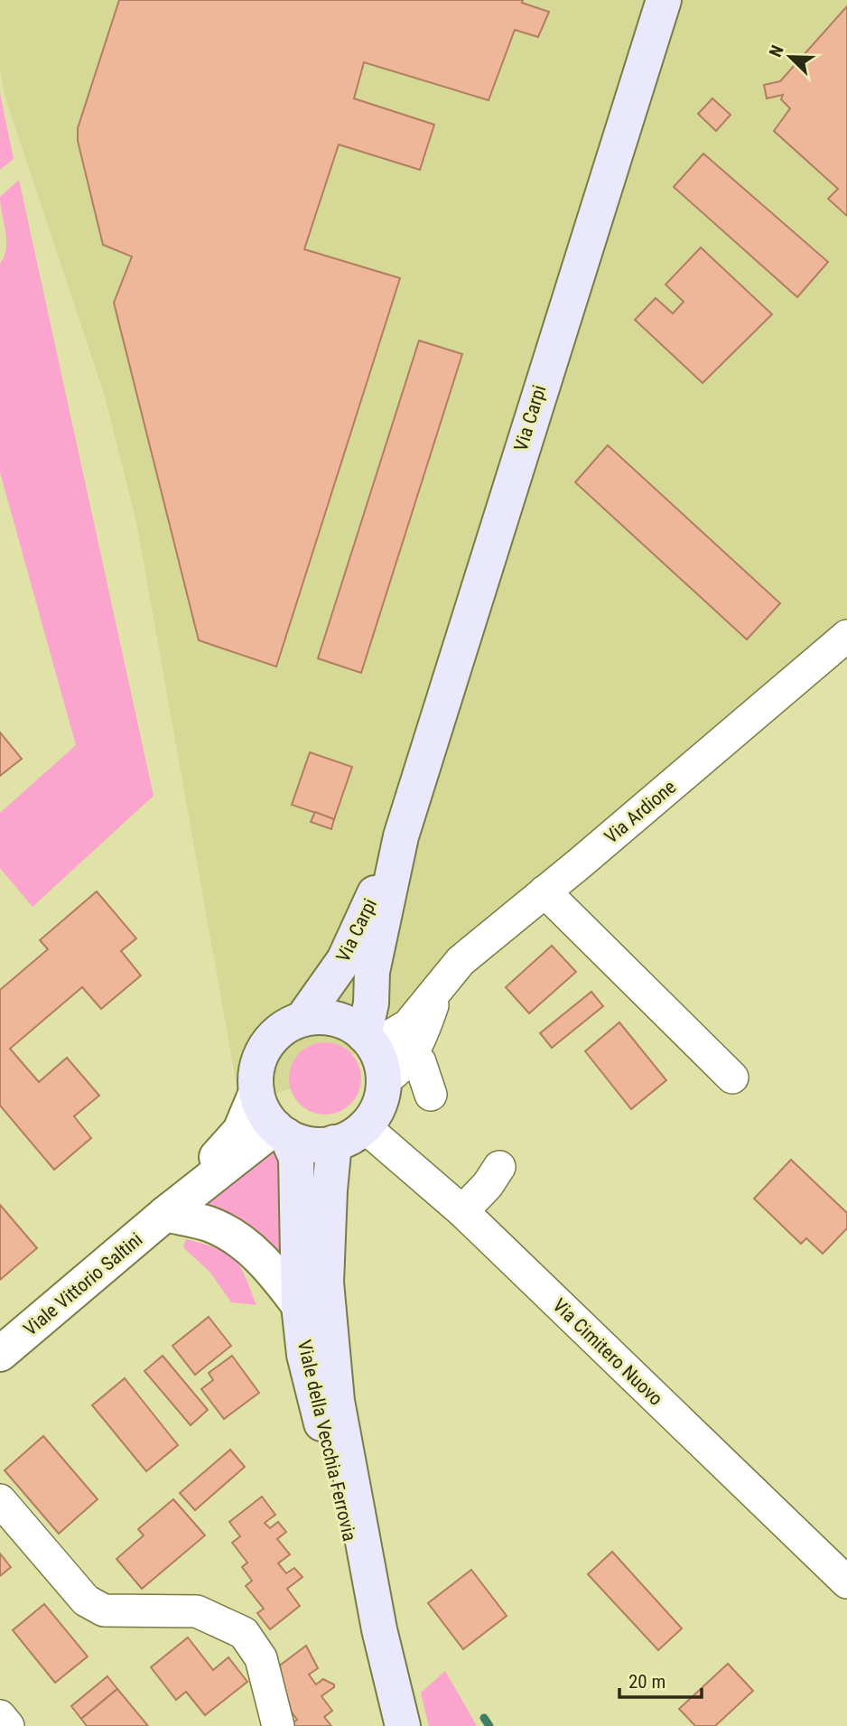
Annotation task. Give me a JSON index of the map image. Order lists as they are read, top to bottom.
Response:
{
  "streets": {
    "main road": ["Via Carpi", "Viale della Vecchia Ferrovia"],
    "street": ["Via Ardione", "Viale Vittorio Saltini", "Via Cimitero Nuovo"]
  },
  "crossings": [
    ["Via Carpi", "Via Ardione"],
    ["Via Carpi", "Viale Vittorio Saltini"],
    ["Via Carpi", "Via Cimitero Nuovo"],
    ["Via Carpi", "Viale della Vecchia Ferrovia"],
    ["Via Ardione", "Viale Vittorio Saltini"],
    ["Via Ardione", "Via Cimitero Nuovo"],
    ["Via Ardione", "Viale della Vecchia Ferrovia"],
    ["Viale Vittorio Saltini", "Via Cimitero Nuovo"],
    ["Viale Vittorio Saltini", "Viale della Vecchia Ferrovia"],
    ["Via Cimitero Nuovo", "Viale della Vecchia Ferrovia"]
  ],
  "scale_bar": "20 m",
  "north": "top left"
}
